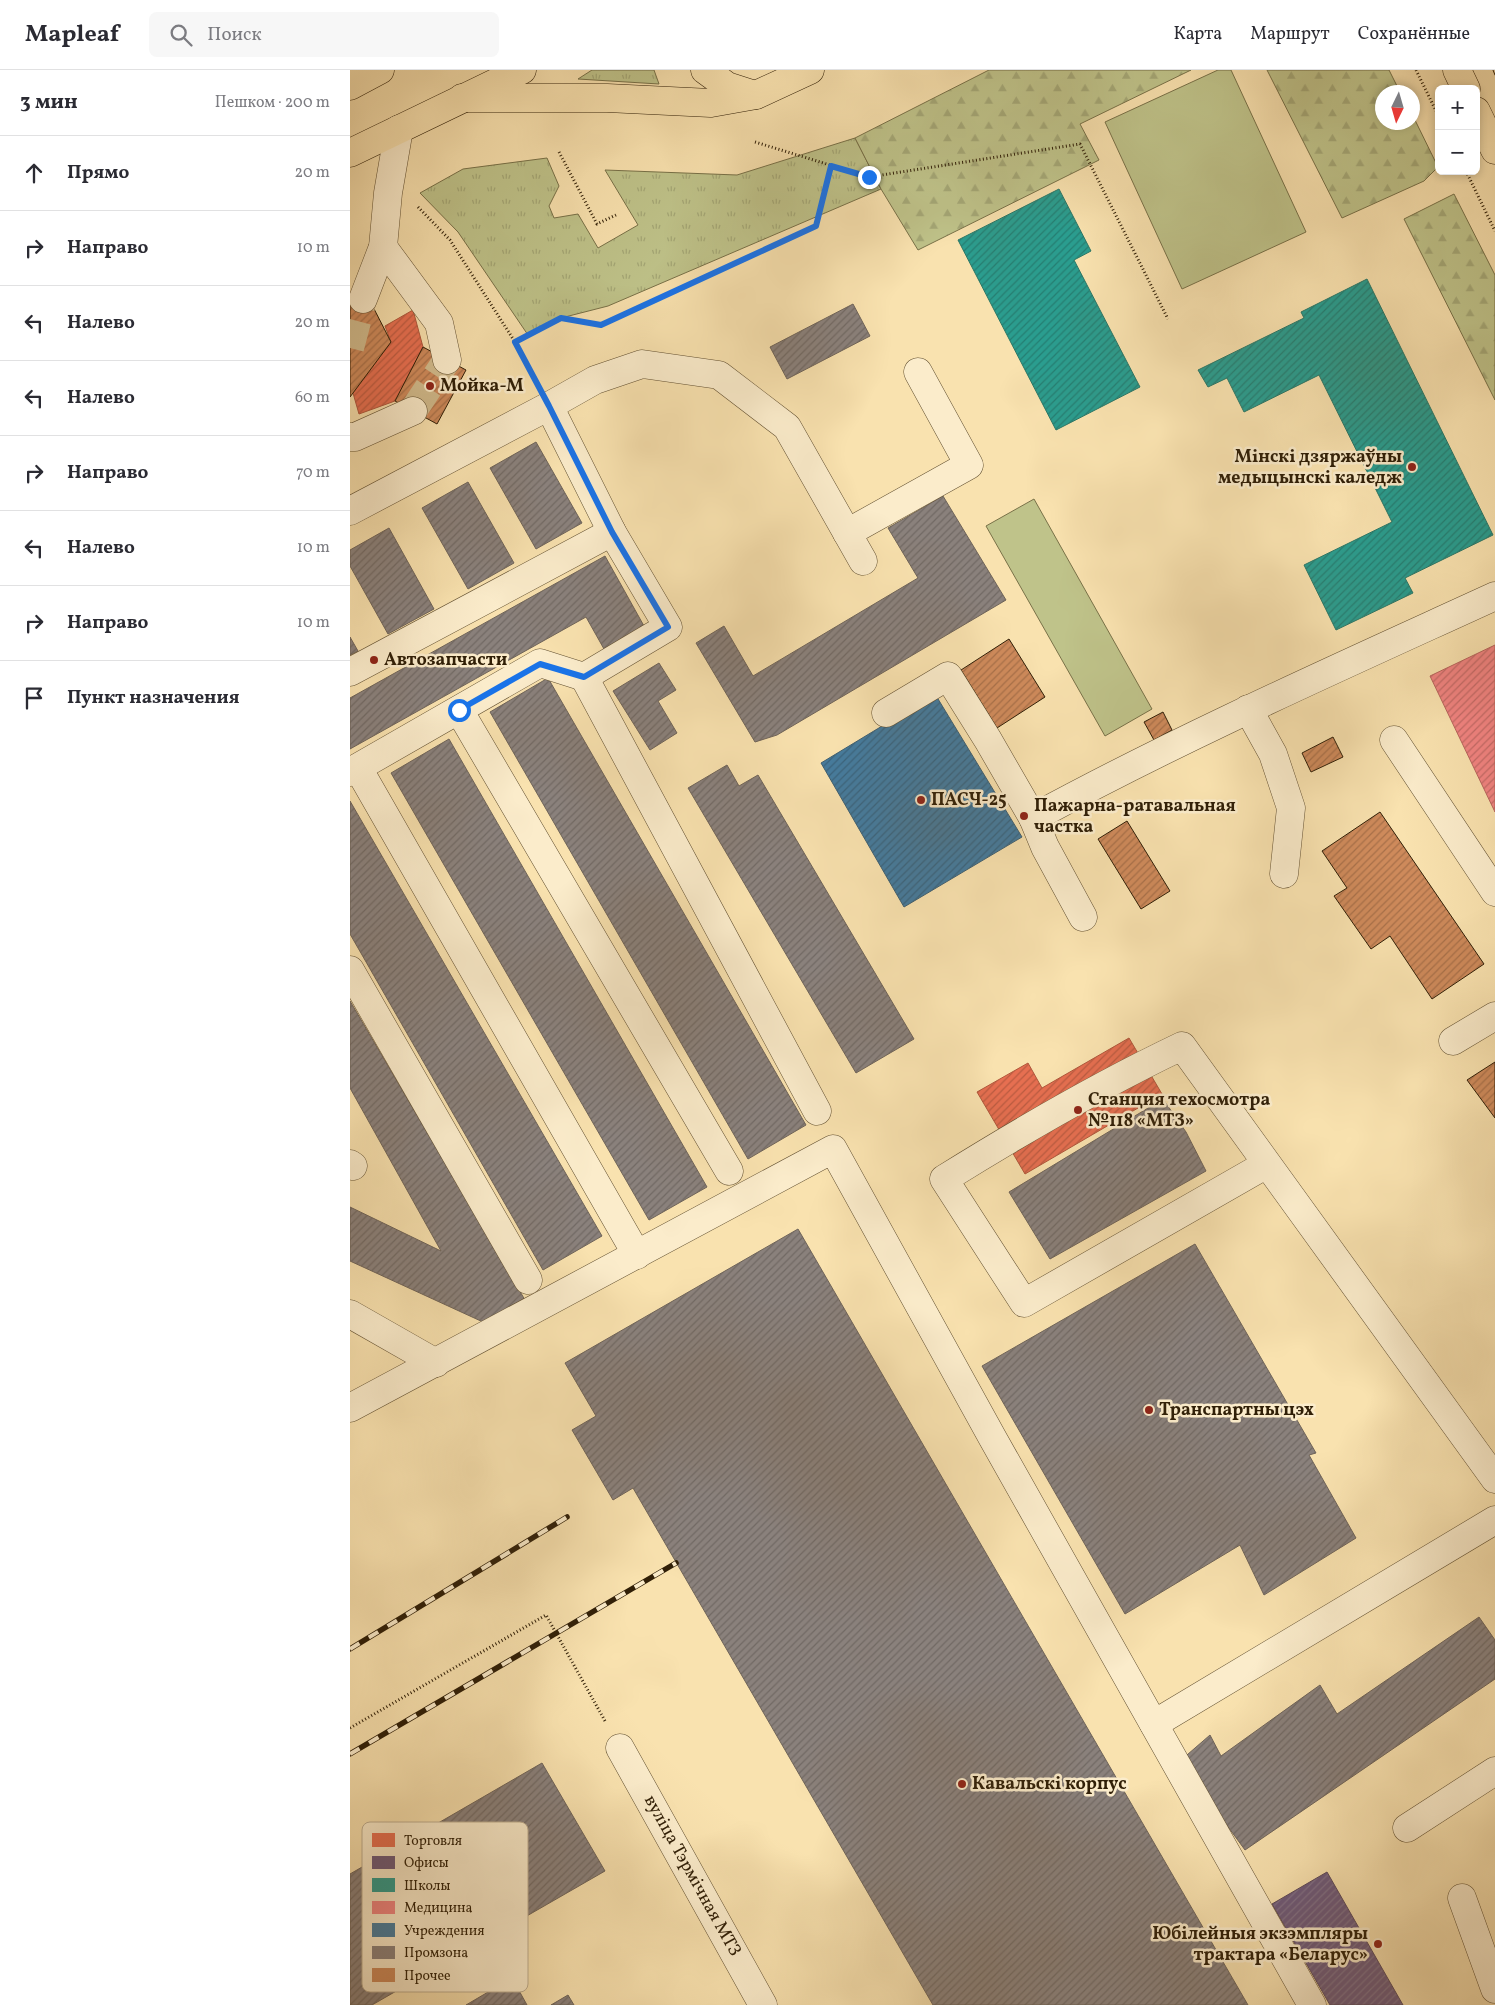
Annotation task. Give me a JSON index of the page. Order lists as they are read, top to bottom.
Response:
{
  "streets": {
    "lane": ["вуліца Тэрмічная МТЗ"]
  },
  "places": [
    "Мойка-М",
    "Мінскі дзяржаўны медыцынскі каледж",
    "Автозапчасти",
    "ПАСЧ-25",
    "Пажарна-ратавальная частка",
    "Станция техосмотра №118 «МТЗ»",
    "Транспартны цэх",
    "Кавальскі корпус",
    "Юбілейныя экзэмпляры трактара «Беларус»"
  ],
  "legend": [
    "Торговля",
    "Офисы",
    "Школы",
    "Медицина",
    "Учреждения",
    "Промзона",
    "Прочее"
  ],
  "north": "bottom",
  "page": {
    "header": "Mapleaf",
    "search": "Поиск",
    "nav": ["Карта", "Маршрут", "Сохранённые"],
    "heading": ["3 мин", "Пешком · 200 m"],
    "map_buttons": ["+", "−"],
    "list": [
      ["Прямо", "20 m"],
      ["Направо", "10 m"],
      ["Налево", "20 m"],
      ["Налево", "60 m"],
      ["Направо", "70 m"],
      ["Налево", "10 m"],
      ["Направо", "10 m"],
      "Пункт назначения"
    ]
  }
}
